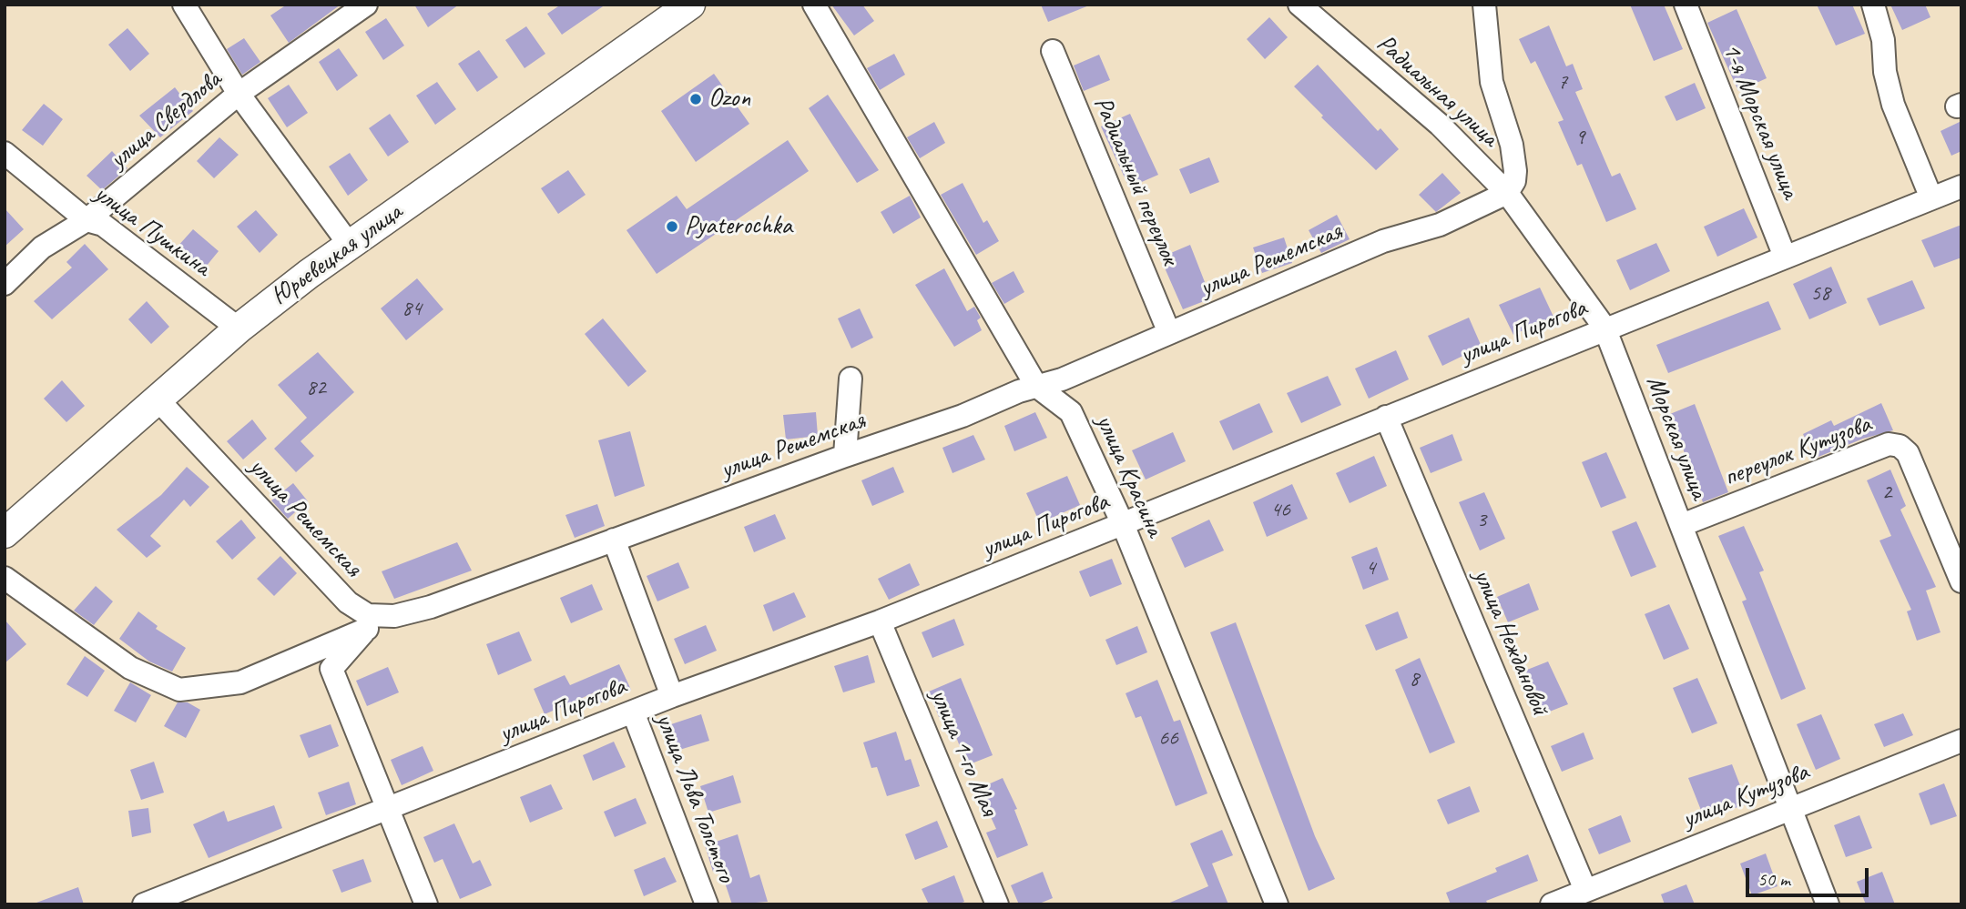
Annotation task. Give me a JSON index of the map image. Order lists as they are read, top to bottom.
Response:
{
  "streets": {
    "main road": ["Юрьевецкая улица"],
    "street": [
      "Радиальная улица",
      "улица Свердлова",
      "1-я Морская улица",
      "Радиальный переулок",
      "улица Пушкина",
      "улица Решемская",
      "улица Пирогова",
      "Морская улица",
      "переулок Кутузова",
      "улица Красина",
      "улица Неждановой",
      "улица 1-го Мая",
      "улица Кутузова",
      "улица Льва Толстого"
    ]
  },
  "crossings": [
    ["Радиальная улица", "улица Решемская"],
    ["Радиальная улица", "Морская улица"],
    ["улица Свердлова", "улица Пушкина"],
    ["1-я Морская улица", "улица Пирогова"],
    ["Радиальный переулок", "улица Решемская"],
    ["улица Пушкина", "Юрьевецкая улица"],
    ["Юрьевецкая улица", "улица Решемская"],
    ["улица Решемская", "Морская улица"],
    ["улица Решемская", "улица Красина"],
    ["улица Пирогова", "Морская улица"],
    ["улица Пирогова", "улица Красина"],
    ["улица Пирогова", "улица Неждановой"],
    ["улица Пирогова", "улица 1-го Мая"],
    ["улица Пирогова", "улица Льва Толстого"],
    ["Морская улица", "переулок Кутузова"],
    ["Морская улица", "улица Кутузова"],
    ["улица Неждановой", "улица Кутузова"]
  ],
  "places": ["Ozon", "Pyaterochka"],
  "house_numbers": [
    "7",
    "9",
    "58",
    "84",
    "82",
    "2",
    "46",
    "3",
    "4",
    "8",
    "66"
  ],
  "scale_bar": "50 m"
}
